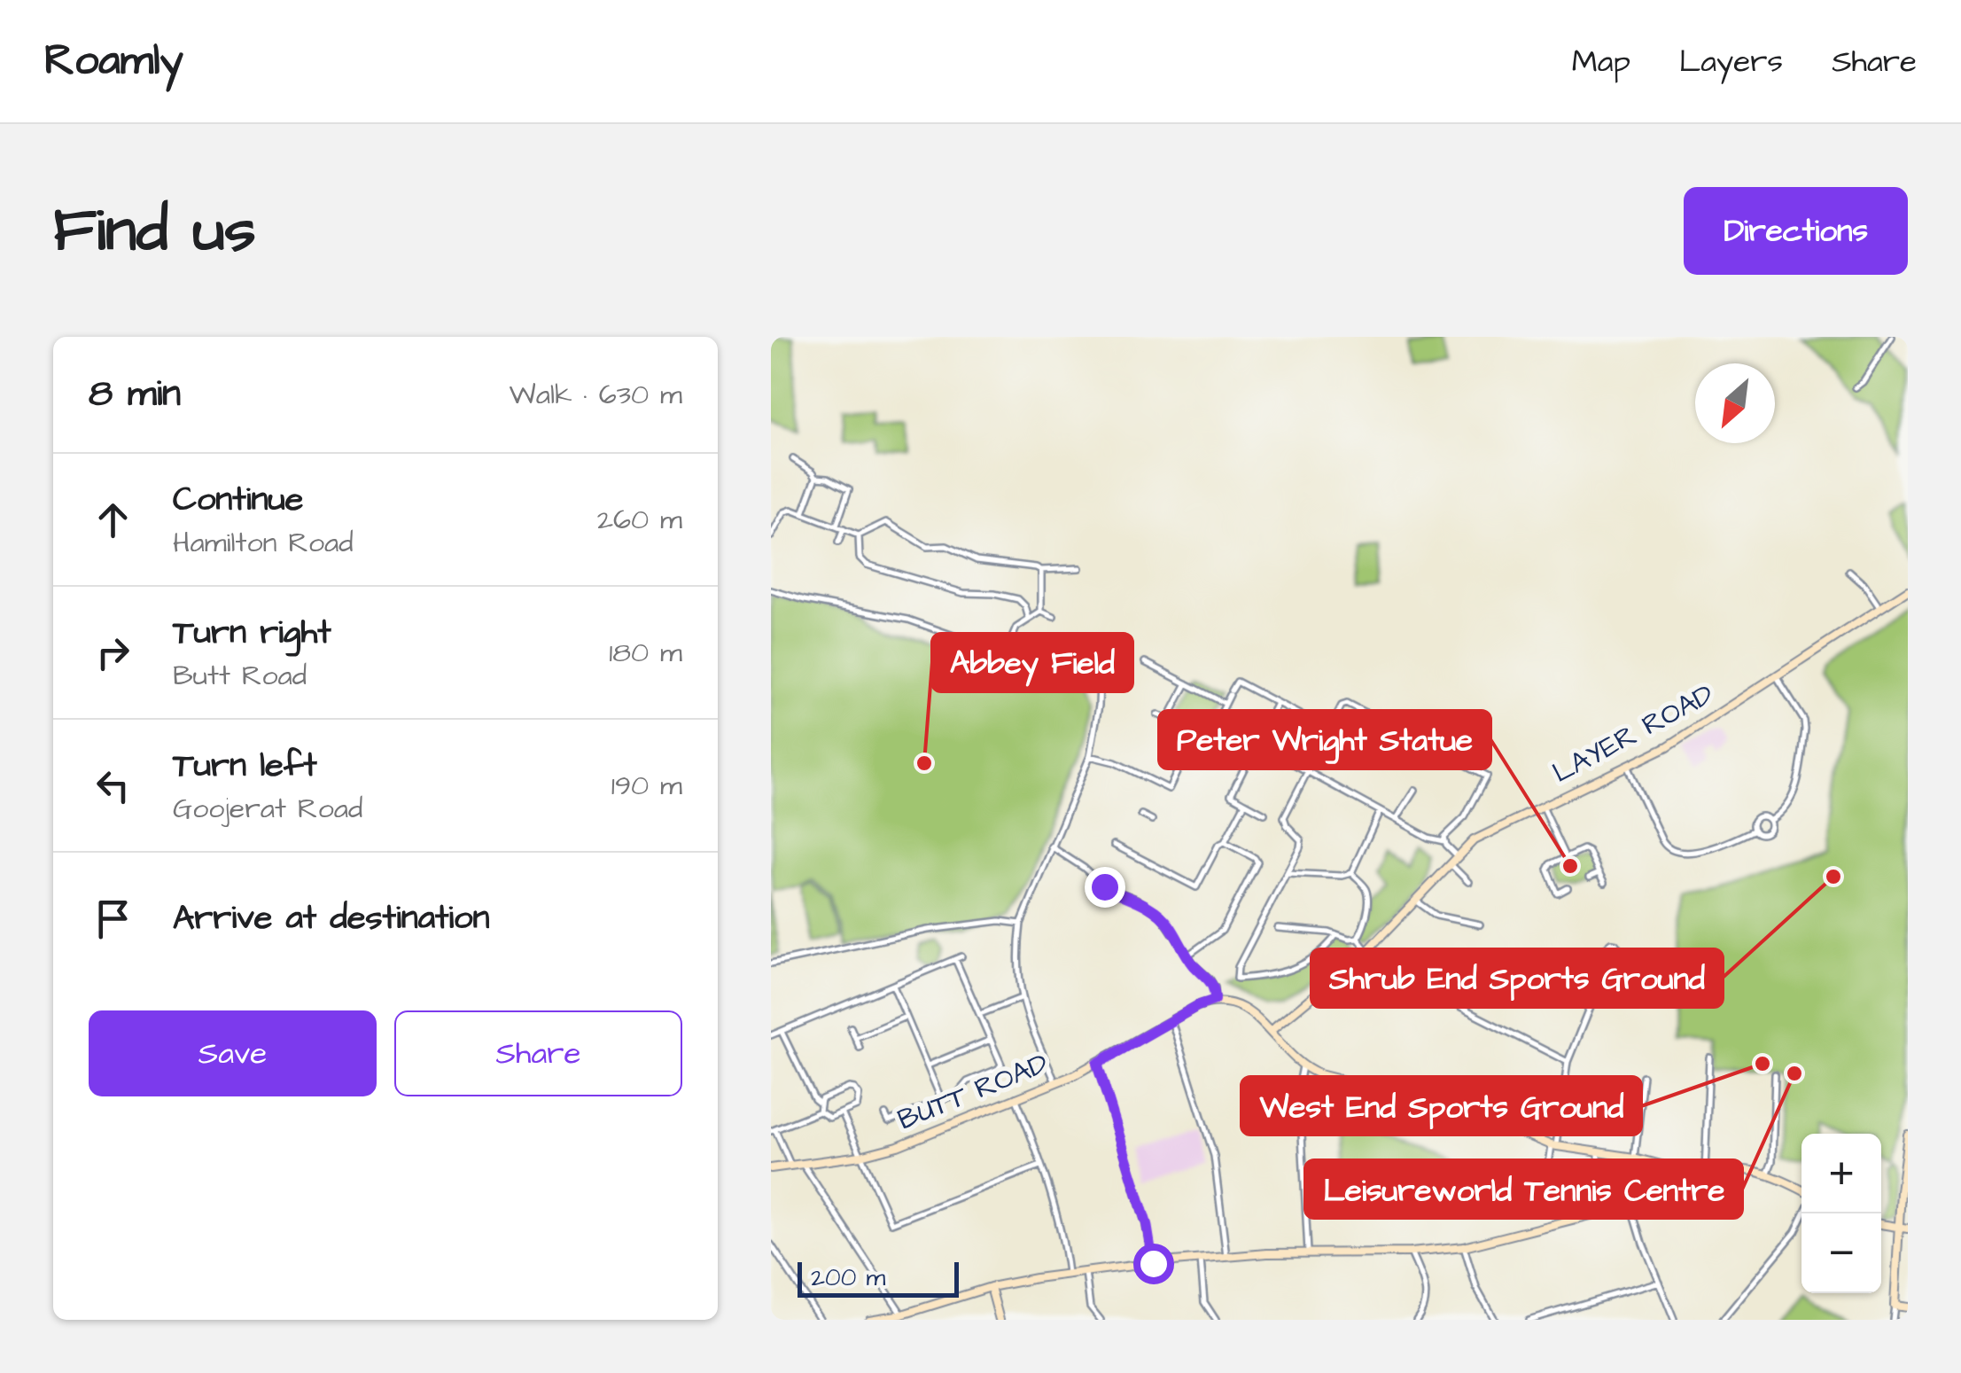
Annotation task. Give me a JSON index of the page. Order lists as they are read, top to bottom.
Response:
{
  "streets": {
    "main road": ["LAYER ROAD", "BUTT ROAD"]
  },
  "places": [
    "Abbey Field",
    "Peter Wright Statue",
    "Shrub End Sports Ground",
    "West End Sports Ground",
    "Leisureworld Tennis Centre"
  ],
  "scale_bar": "200 m",
  "north": "bottom left",
  "page": {
    "header": "Roamly",
    "nav": ["Map", "Layers", "Share"],
    "buttons": [
      "Directions",
      ["Save", "Share"]
    ],
    "title": "Find us",
    "heading": ["8 min", "Walk · 630 m"],
    "list": [
      ["Continue", "Hamilton Road", "260 m"],
      ["Turn right", "Butt Road", "180 m"],
      ["Turn left", "Goojerat Road", "190 m"],
      "Arrive at destination"
    ],
    "map_buttons": ["+", "−"],
    "scale": "200 m"
  }
}
